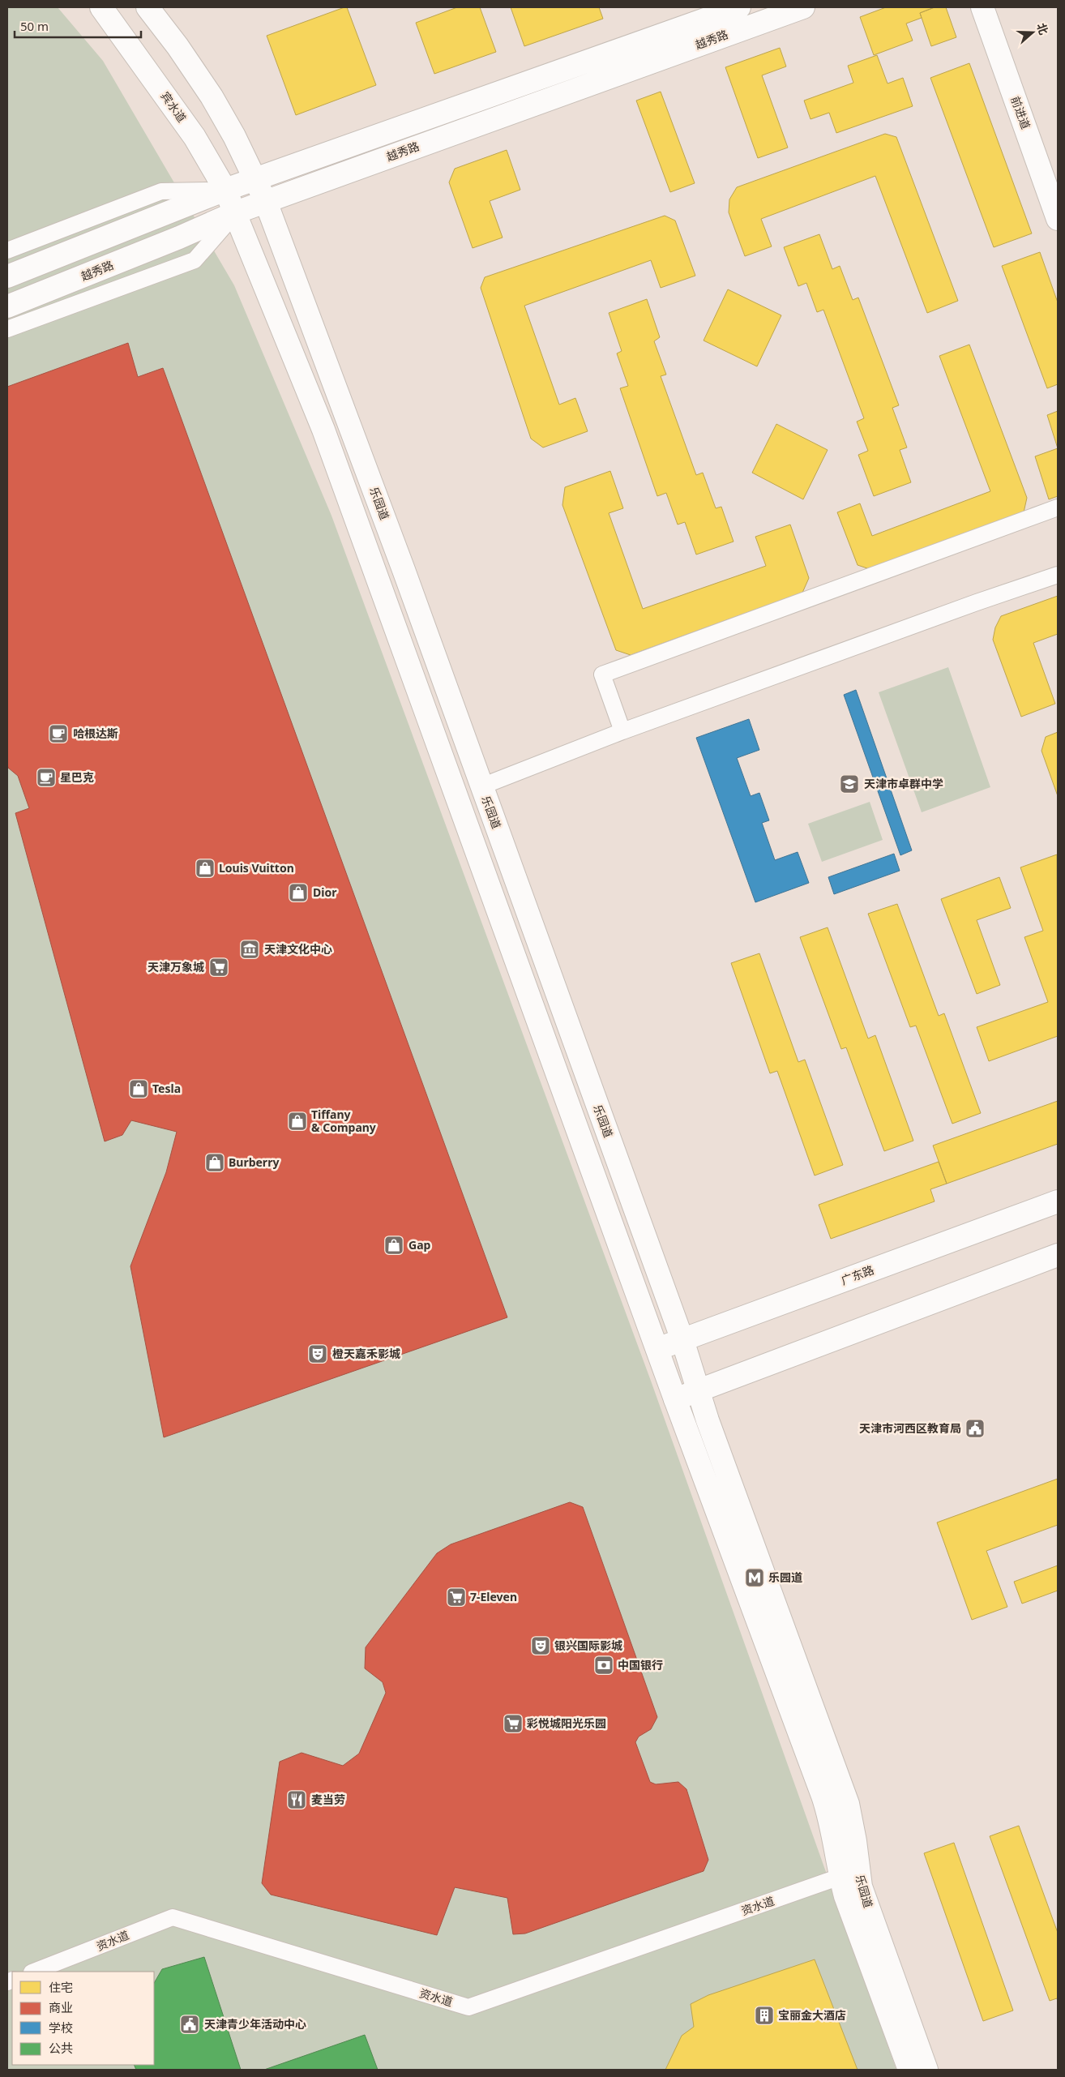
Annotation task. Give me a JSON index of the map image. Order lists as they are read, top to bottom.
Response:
{
  "streets": {
    "main road": [
      "越秀路",
      "宾水道",
      "前进道",
      "乐园道",
      "广东路"
    ],
    "street": ["资水道"]
  },
  "crossings": [
    ["越秀路", "宾水道"],
    ["越秀路", "乐园道"],
    ["宾水道", "乐园道"],
    ["乐园道", "广东路"],
    ["乐园道", "资水道"]
  ],
  "places": {
    "cafe": ["哈根达斯", "星巴克"],
    "school or university": ["天津市卓群中学"],
    "shop": [
      "Louis Vuitton",
      "Dior",
      "Tesla",
      "Tiffany & Company",
      "Burberry",
      "Gap"
    ],
    "museum": ["天津文化中心"],
    "supermarket": ["天津万象城", "7-Eleven", "彩悦城阳光乐园"],
    "theatre": ["橙天嘉禾影城", "银兴国际影城"],
    "public building": ["天津市河西区教育局", "天津青少年活动中心"],
    "metro station": ["乐园道"],
    "bank": ["中国银行"],
    "restaurant": ["麦当劳"],
    "building": ["宝丽金大酒店"]
  },
  "legend": [
    "住宅",
    "商业",
    "学校",
    "公共"
  ],
  "scale_bar": "50 m",
  "north": "right"
}
